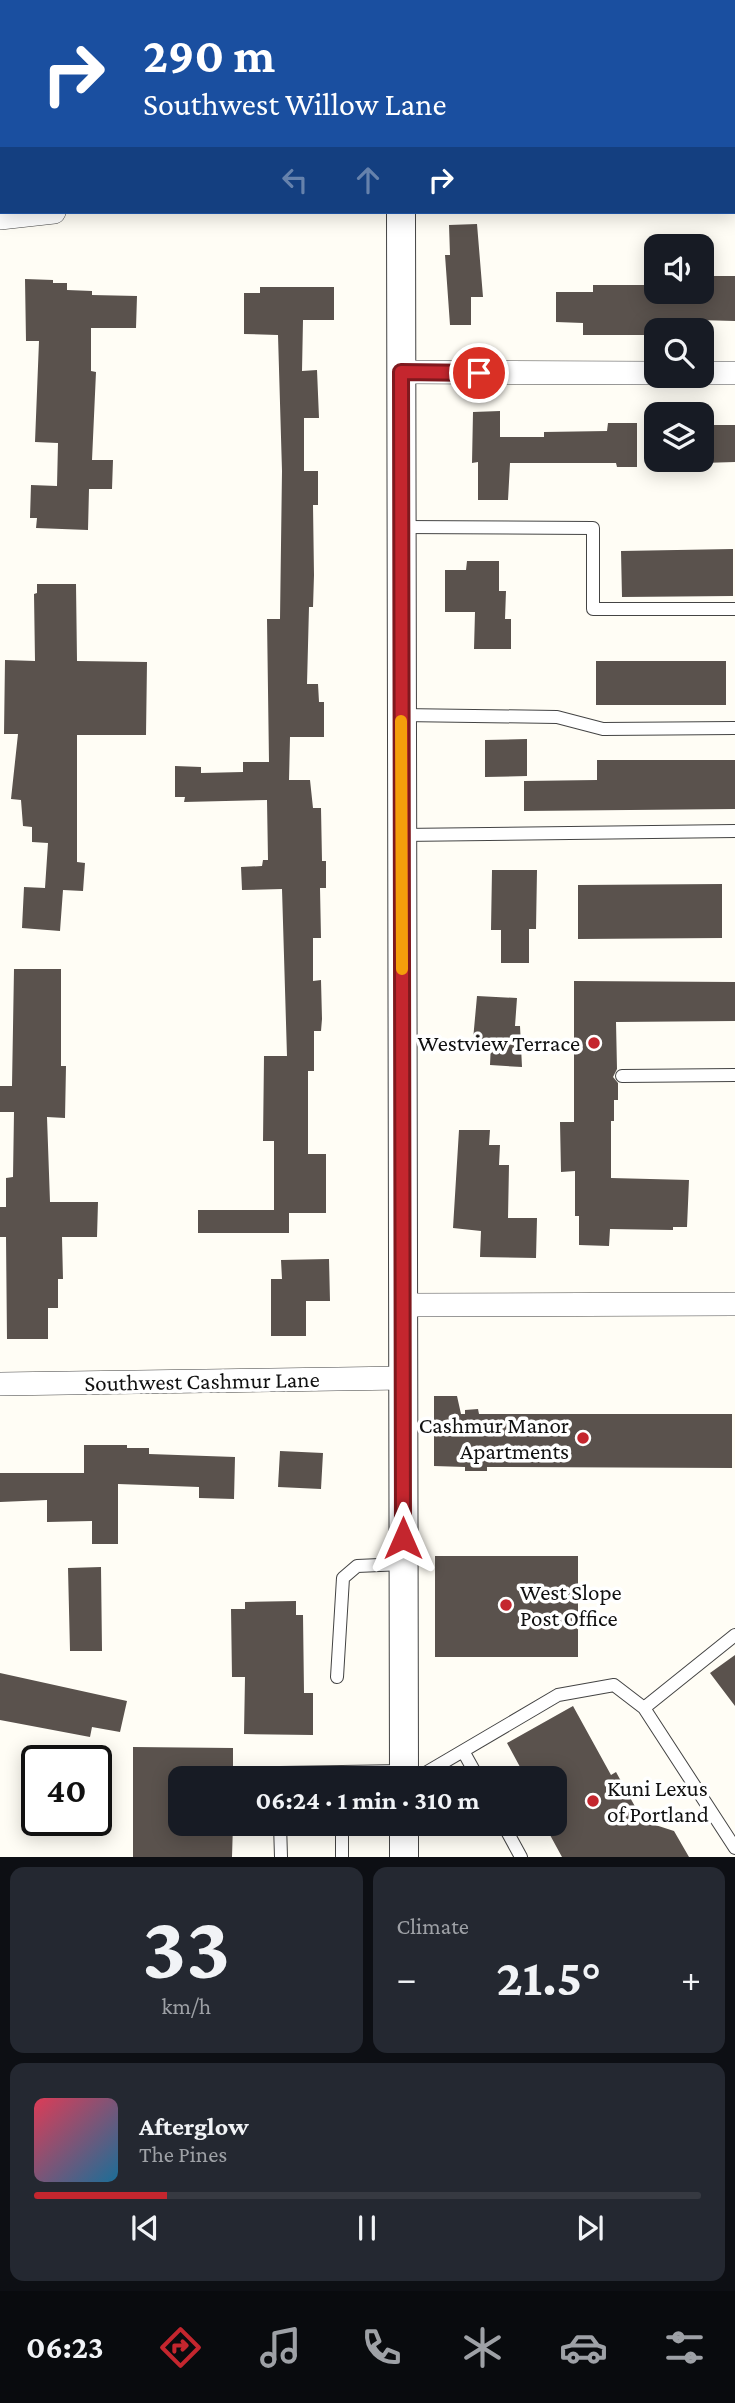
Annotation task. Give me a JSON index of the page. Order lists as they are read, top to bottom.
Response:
{
  "streets": {
    "street": ["Southwest Cashmur Lane"]
  },
  "places": [
    "Westview Terrace",
    "Cashmur Manor Apartments",
    "West Slope Post Office",
    "Kuni Lexus of Portland"
  ],
  "page": {
    "turn": ["290 m", "Southwest Willow Lane"],
    "limit": "40",
    "trip": "06:24 · 1 min · 310 m",
    "tile": [
      ["33", "km/h"],
      "Climate"
    ],
    "heat": ["−", "21.5°", "+"],
    "song": ["Afterglow", "The Pines"],
    "tabs": "06:23"
  }
}
